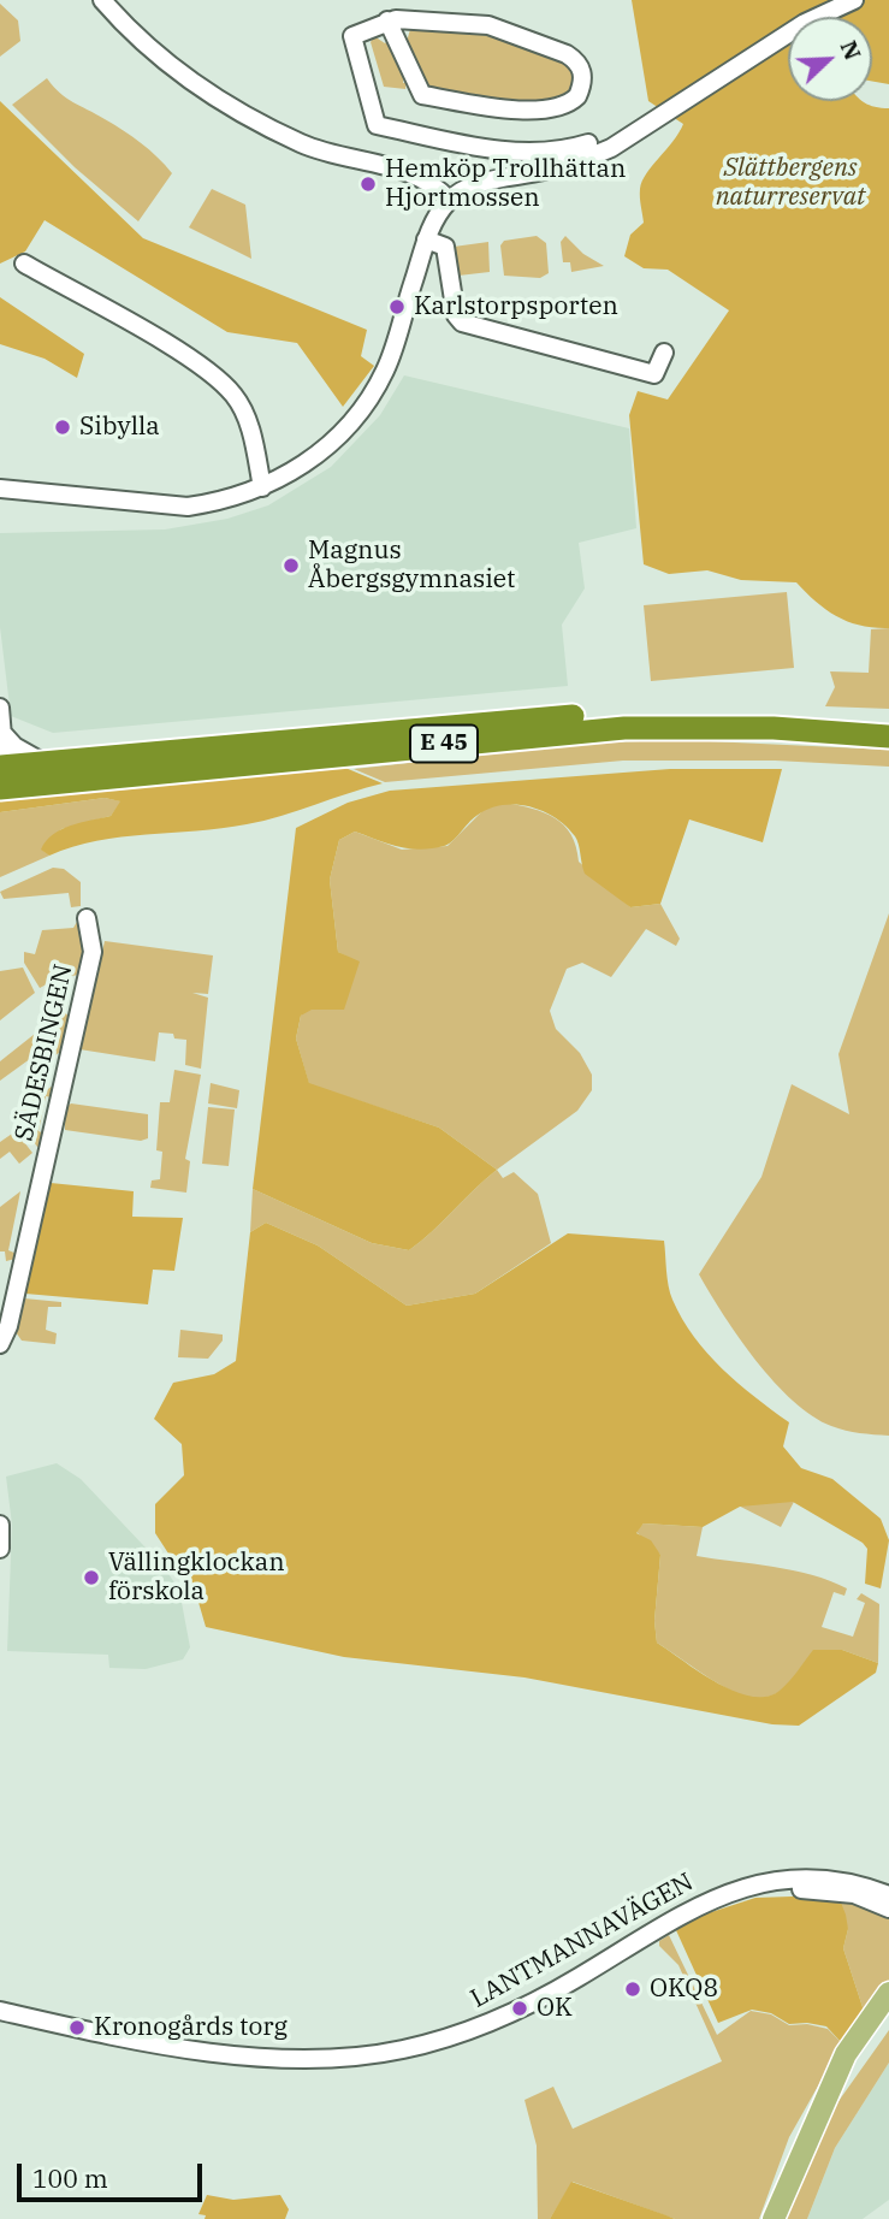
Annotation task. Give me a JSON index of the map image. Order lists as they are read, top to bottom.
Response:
{
  "streets": {
    "highway": ["E 45"],
    "street": ["SÄDESBINGEN", "LANTMANNAVÄGEN"]
  },
  "parks": ["Slättbergens naturreservat"],
  "places": [
    "Hemköp Trollhättan Hjortmossen",
    "Karlstorpsporten",
    "Sibylla",
    "Magnus Åbergsgymnasiet",
    "Vällingklockan förskola",
    "OKQ8",
    "OK",
    "Kronogårds torg"
  ],
  "scale_bar": "100 m",
  "north": "top right"
}
